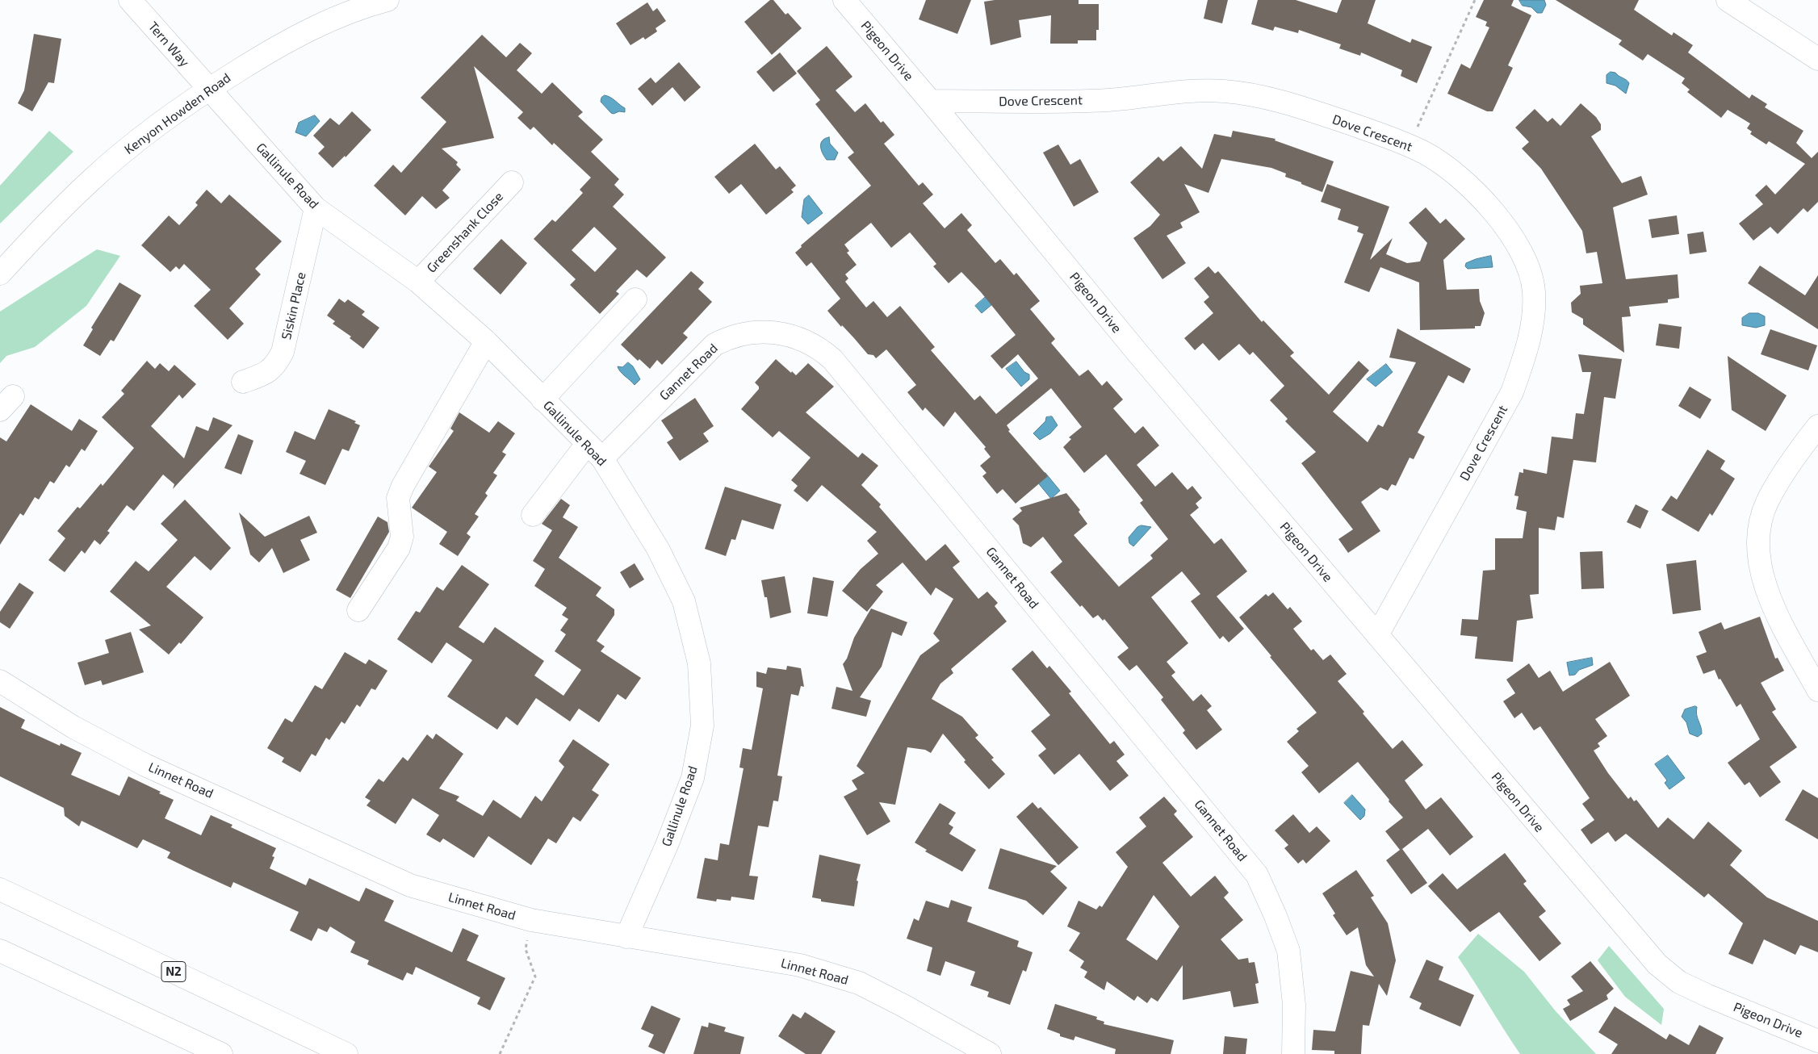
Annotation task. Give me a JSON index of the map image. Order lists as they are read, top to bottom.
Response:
{
  "streets": {
    "main road": [
      "Tern Way",
      "Pigeon Drive",
      "Dove Crescent",
      "Kenyon Howden Road",
      "Gallinule Road",
      "Greenshank Close",
      "Siskin Place",
      "Gannet Road",
      "Linnet Road",
      "N2"
    ]
  },
  "crossings": [
    ["Tern Way", "Kenyon Howden Road"],
    ["Tern Way", "Gallinule Road"],
    ["Pigeon Drive", "Dove Crescent"],
    ["Kenyon Howden Road", "Gallinule Road"],
    ["Gallinule Road", "Greenshank Close"],
    ["Gallinule Road", "Siskin Place"],
    ["Gallinule Road", "Gannet Road"],
    ["Gallinule Road", "Linnet Road"]
  ]
}
